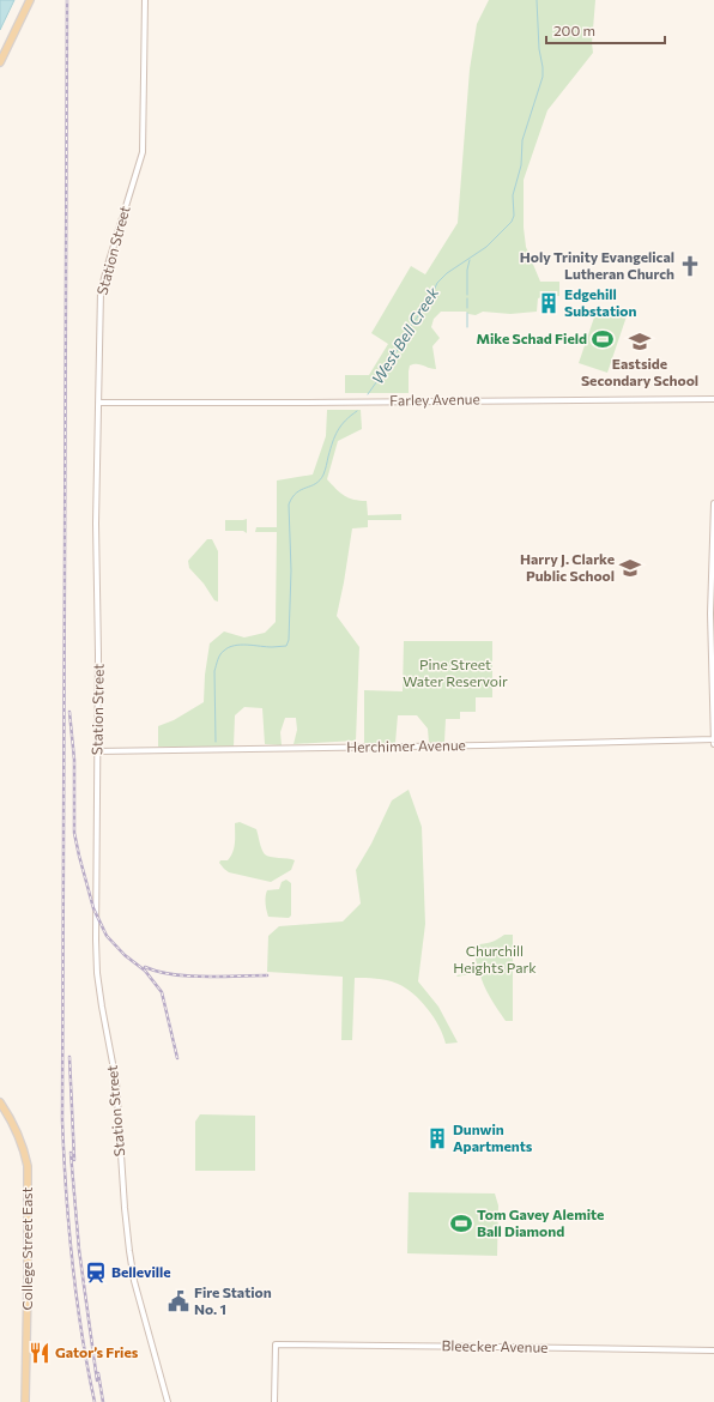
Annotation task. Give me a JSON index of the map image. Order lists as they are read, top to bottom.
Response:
{
  "streets": {
    "main road": ["College Street East"],
    "street": [
      "Station Street",
      "Farley Avenue",
      "Herchimer Avenue",
      "Bleecker Avenue"
    ]
  },
  "crossings": [
    ["Station Street", "Farley Avenue"],
    ["Station Street", "Herchimer Avenue"]
  ],
  "water": ["West Bell Creek"],
  "parks": ["Pine Street Water Reservoir", "Churchill Heights Park"],
  "places": {
    "church": ["Holy Trinity Evangelical Lutheran Church"],
    "building": ["Edgehill Substation", "Dunwin Apartments"],
    "sports": ["Mike Schad Field", "Tom Gavey Alemite Ball Diamond"],
    "school or university": ["Eastside Secondary School", "Harry J. Clarke Public School"],
    "station": ["Belleville"],
    "public building": ["Fire Station No. 1"],
    "restaurant": ["Gator’s Fries"]
  },
  "scale_bar": "200 m"
}
